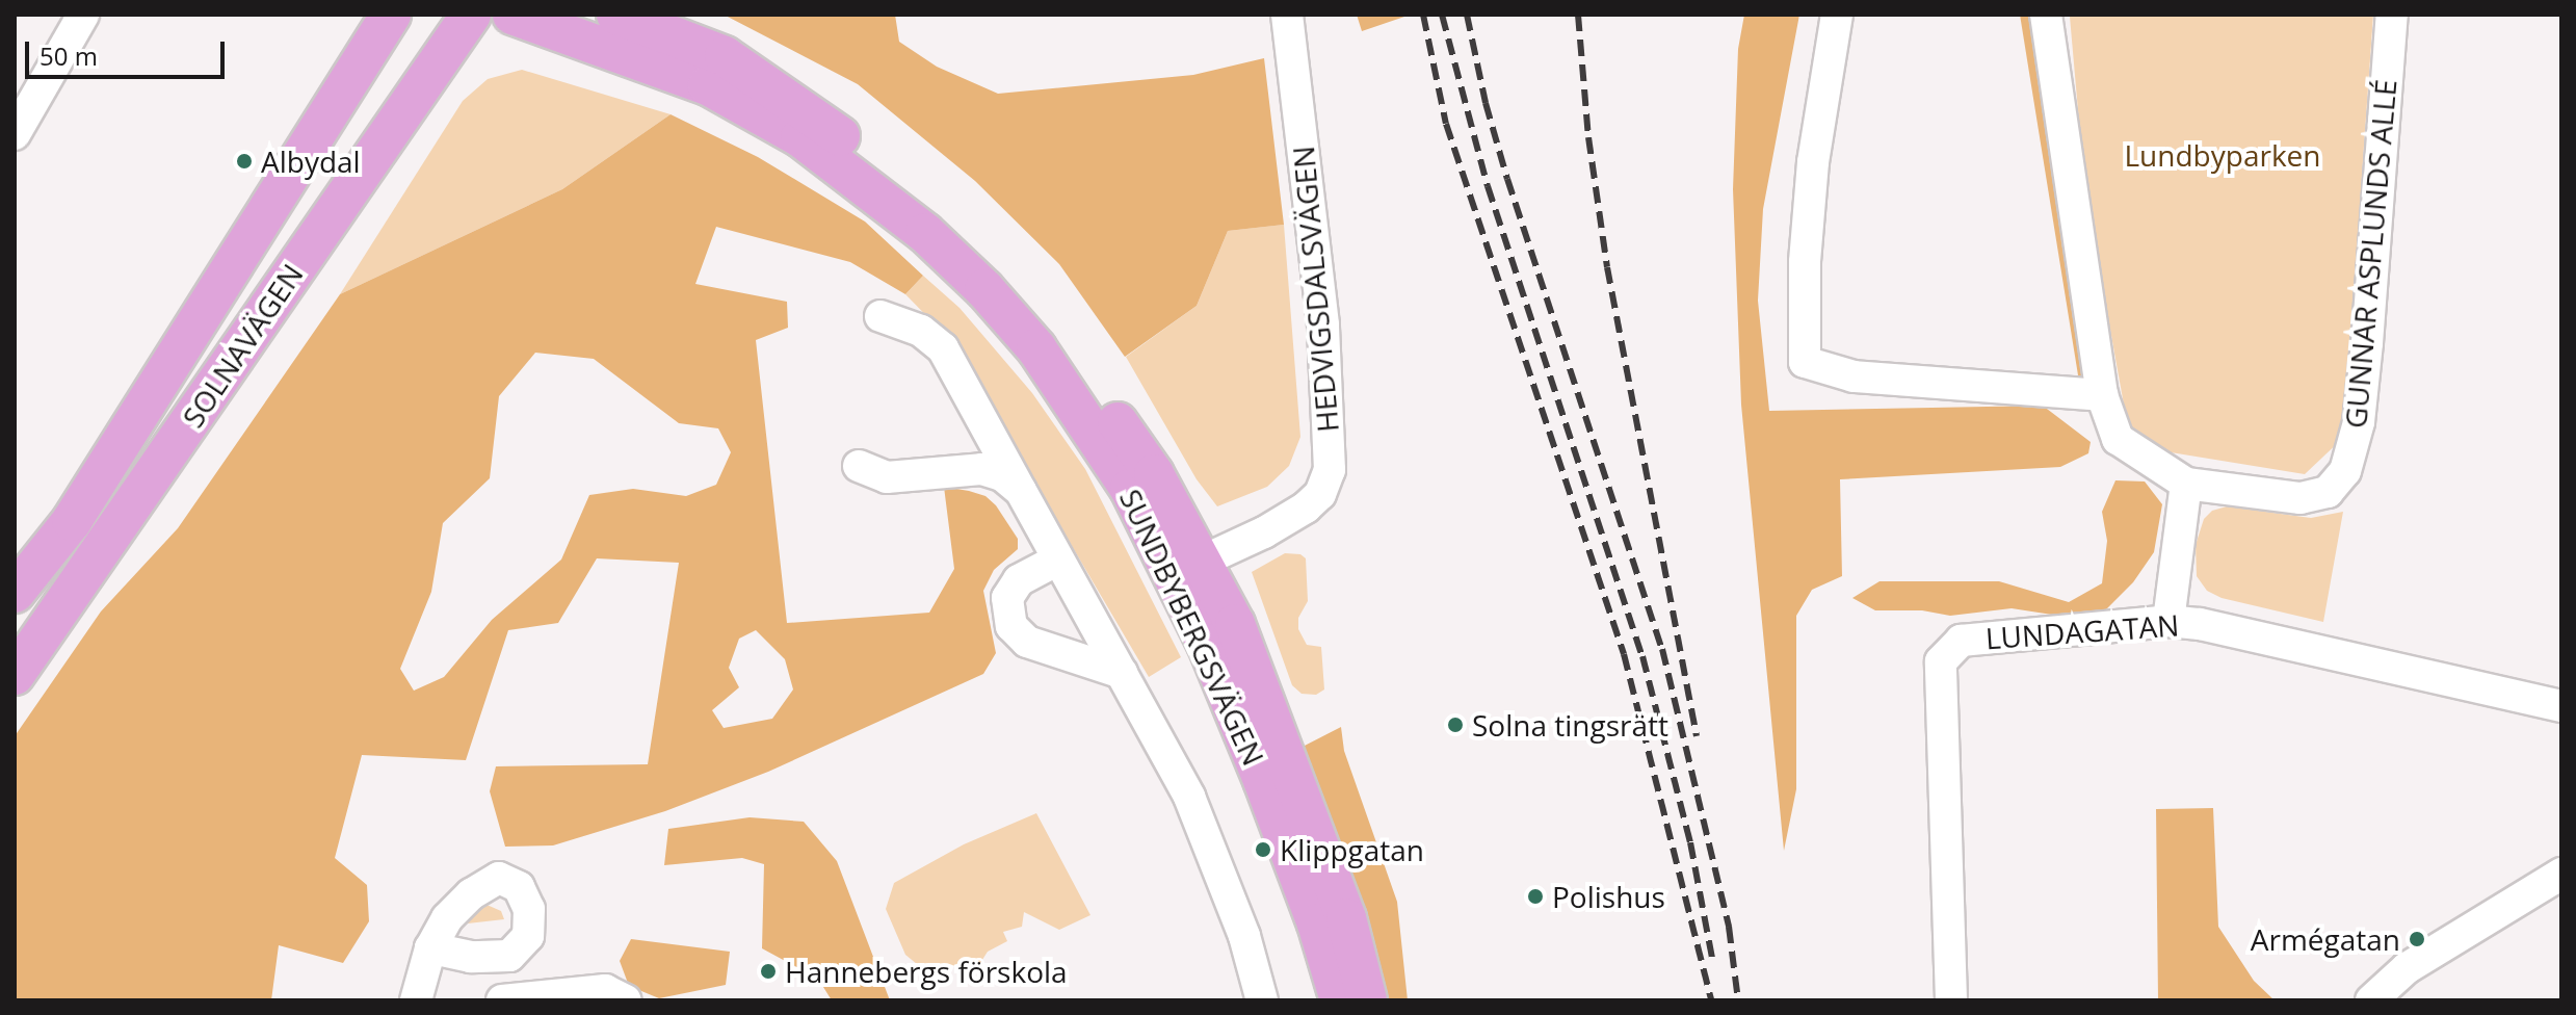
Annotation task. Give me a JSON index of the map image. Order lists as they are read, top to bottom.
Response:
{
  "streets": {
    "main road": ["SOLNAVÄGEN", "SUNDBYBERGSVÄGEN"],
    "street": ["GUNNAR ASPLUNDS ALLÉ", "HEDVIGSDALSVÄGEN", "LUNDAGATAN"]
  },
  "crossings": [
    ["HEDVIGSDALSVÄGEN", "SUNDBYBERGSVÄGEN"]
  ],
  "parks": ["Lundbyparken"],
  "places": [
    "Albydal",
    "Solna tingsrätt",
    "Klippgatan",
    "Polishus",
    "Armégatan",
    "Hannebergs förskola"
  ],
  "scale_bar": "50 m"
}
